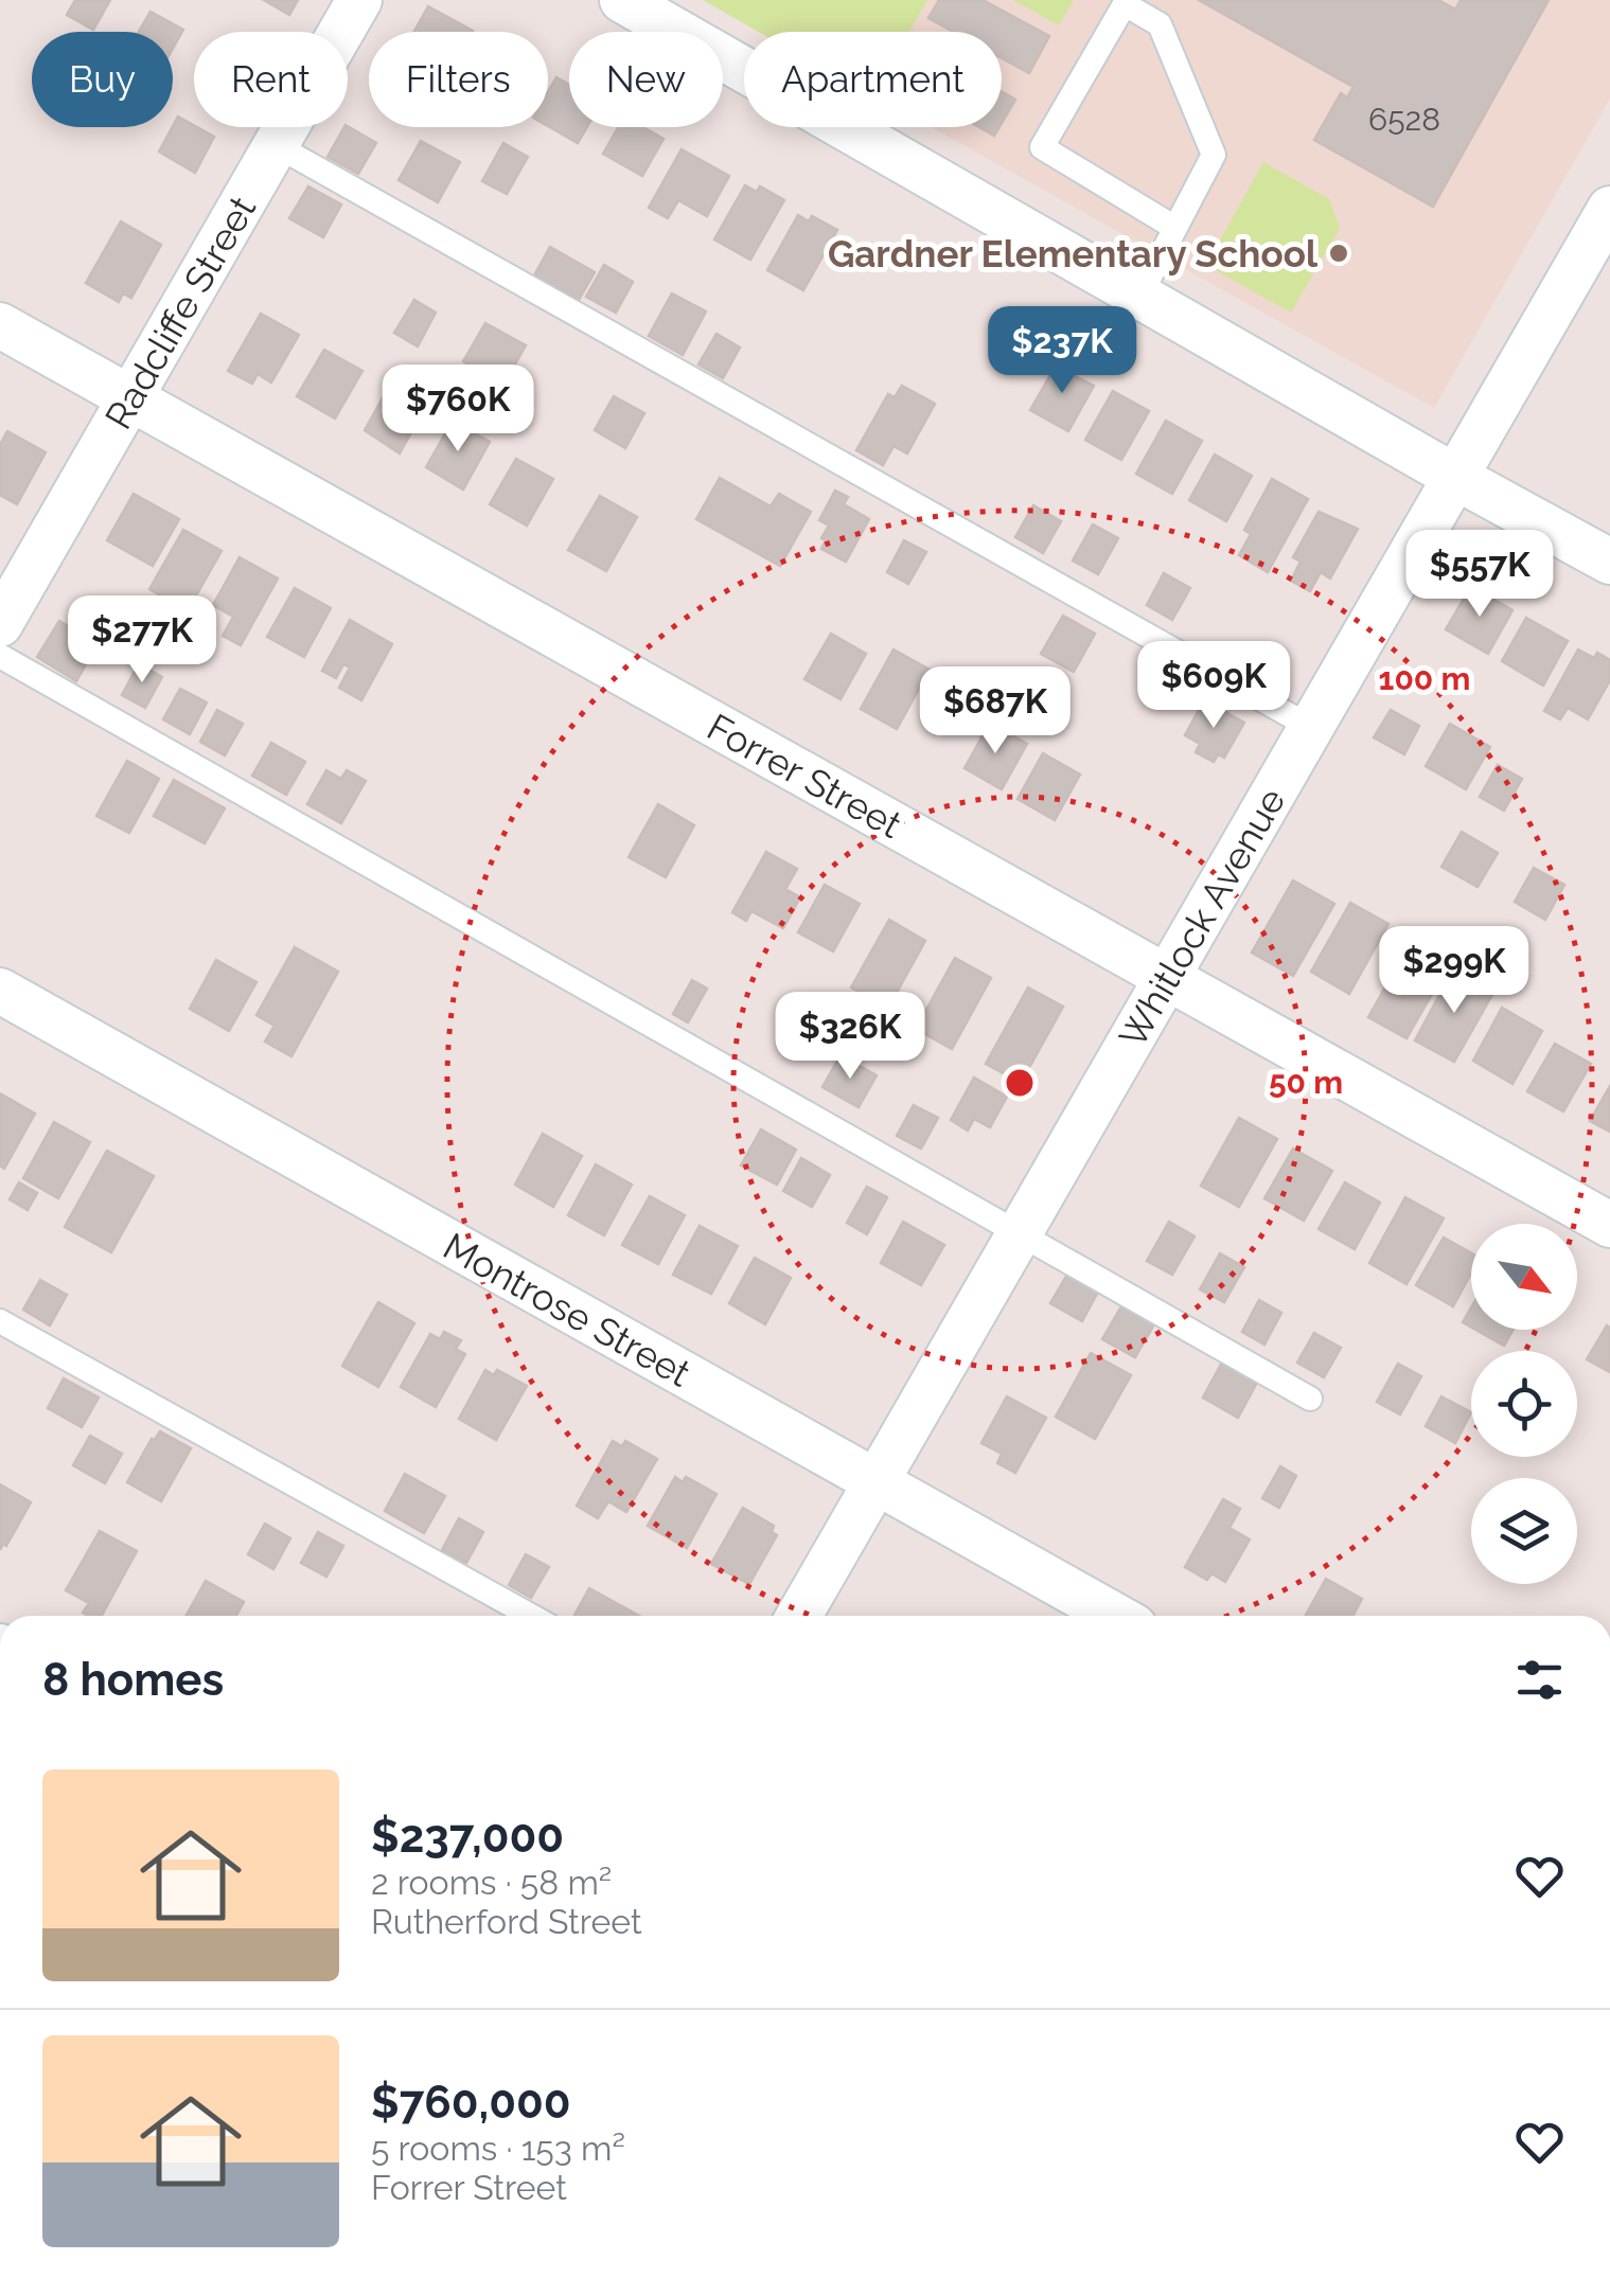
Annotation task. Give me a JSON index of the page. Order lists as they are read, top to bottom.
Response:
{
  "streets": {
    "street": [
      "Radcliffe Street",
      "Forrer Street",
      "Whitlock Avenue",
      "Montrose Street"
    ]
  },
  "crossings": [
    ["Radcliffe Street", "Forrer Street"],
    ["Forrer Street", "Whitlock Avenue"],
    ["Whitlock Avenue", "Montrose Street"]
  ],
  "places": ["Gardner Elementary School"],
  "house_numbers": ["6528"],
  "north": "bottom right",
  "page": {
    "chip": [
      "Buy",
      "Rent",
      "Filters",
      "New",
      "Apartment"
    ],
    "price": [
      "$237K",
      "$760K",
      "$557K",
      "$277K",
      "$609K",
      "$687K",
      "$299K",
      "$326K"
    ],
    "heading": "8 homes",
    "list": [
      {
        "name": "$237,000",
        "note": "2 rooms · 58 m² · Rutherford Street"
      },
      {
        "name": "$760,000",
        "note": "5 rooms · 153 m² · Forrer Street"
      }
    ]
  },
  "rings": ["100 m", "50 m"]
}
